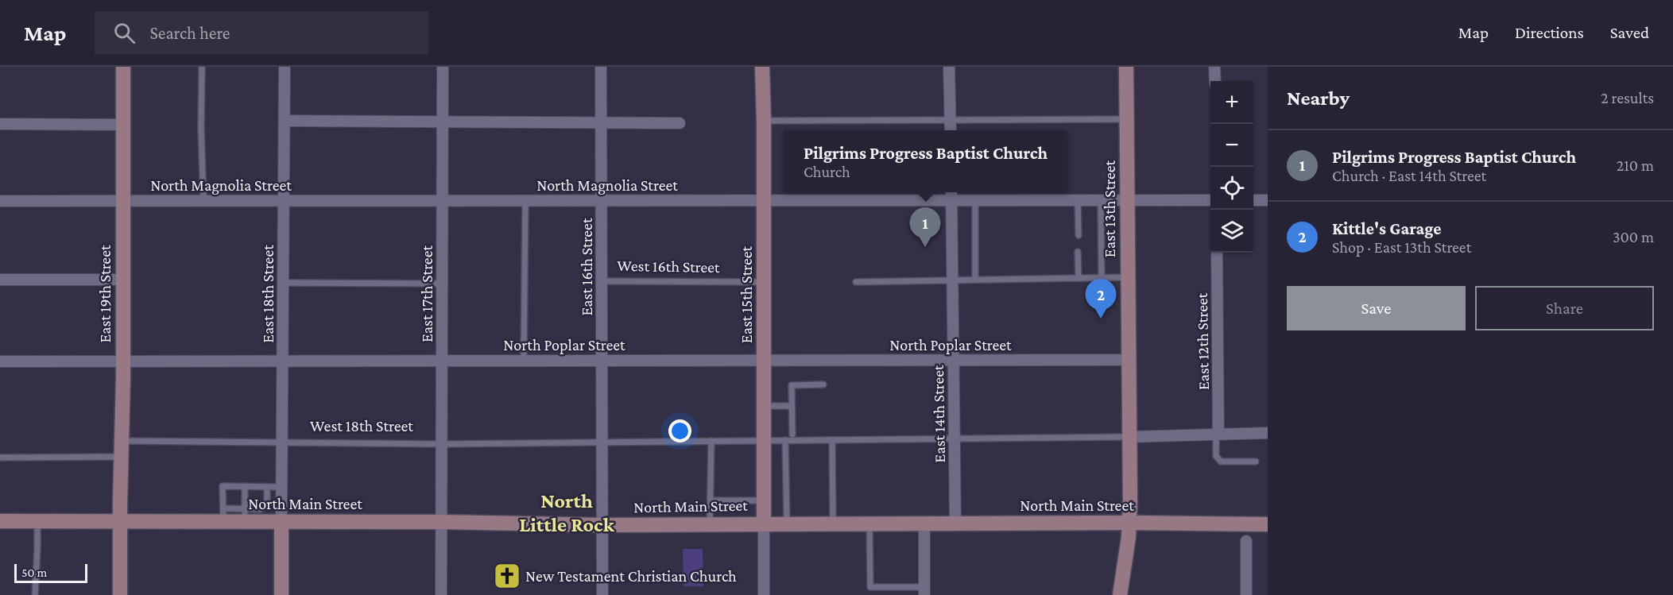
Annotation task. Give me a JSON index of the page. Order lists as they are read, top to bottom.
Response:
{
  "streets": {
    "main road": [
      "East 13th Street",
      "East 19th Street",
      "East 15th Street",
      "North Main Street"
    ],
    "street": [
      "North Magnolia Street",
      "East 16th Street",
      "East 18th Street",
      "East 17th Street",
      "East 12th Street",
      "North Poplar Street",
      "East 14th Street"
    ],
    "lane": ["West 16th Street", "West 18th Street"]
  },
  "crossings": [
    ["North Magnolia Street", "East 13th Street"],
    ["North Magnolia Street", "East 16th Street"],
    ["North Magnolia Street", "East 19th Street"],
    ["North Magnolia Street", "East 18th Street"],
    ["North Magnolia Street", "East 17th Street"],
    ["North Magnolia Street", "East 15th Street"],
    ["North Magnolia Street", "East 14th Street"],
    ["East 13th Street", "North Poplar Street"],
    ["East 13th Street", "West 18th Street"],
    ["East 13th Street", "North Main Street"],
    ["West 16th Street", "East 16th Street"],
    ["West 16th Street", "East 15th Street"],
    ["East 16th Street", "North Poplar Street"],
    ["East 16th Street", "West 18th Street"],
    ["East 16th Street", "North Main Street"],
    ["East 19th Street", "North Poplar Street"],
    ["East 19th Street", "West 18th Street"],
    ["East 19th Street", "North Main Street"],
    ["East 18th Street", "North Poplar Street"],
    ["East 18th Street", "West 18th Street"],
    ["East 18th Street", "North Main Street"],
    ["East 17th Street", "North Poplar Street"],
    ["East 17th Street", "West 18th Street"],
    ["East 17th Street", "North Main Street"],
    ["East 15th Street", "North Poplar Street"],
    ["East 15th Street", "West 18th Street"],
    ["East 15th Street", "North Main Street"],
    ["North Poplar Street", "East 14th Street"],
    ["East 14th Street", "West 18th Street"],
    ["East 14th Street", "North Main Street"]
  ],
  "districts": ["North Little Rock"],
  "places": {
    "church": ["New Testament Christian Church"]
  },
  "scale_bar": "50 m",
  "page": {
    "header": "Map",
    "search": "Search here",
    "nav": ["Map", "Directions", "Saved"],
    "heading": ["Nearby", "2 results"],
    "map_buttons": ["+", "−"],
    "list": [
      {
        "mark": "1",
        "name": "Pilgrims Progress Baptist Church",
        "note": "Church · East 14th Street",
        "value": "210 m"
      },
      {
        "mark": "2",
        "name": "Kittle's Garage",
        "note": "Shop · East 13th Street",
        "value": "300 m"
      }
    ],
    "popup": ["Pilgrims Progress Baptist Church", "Church"],
    "pins": ["1", "2"],
    "buttons": ["Save", "Share"],
    "scale": "50 m"
  }
}
